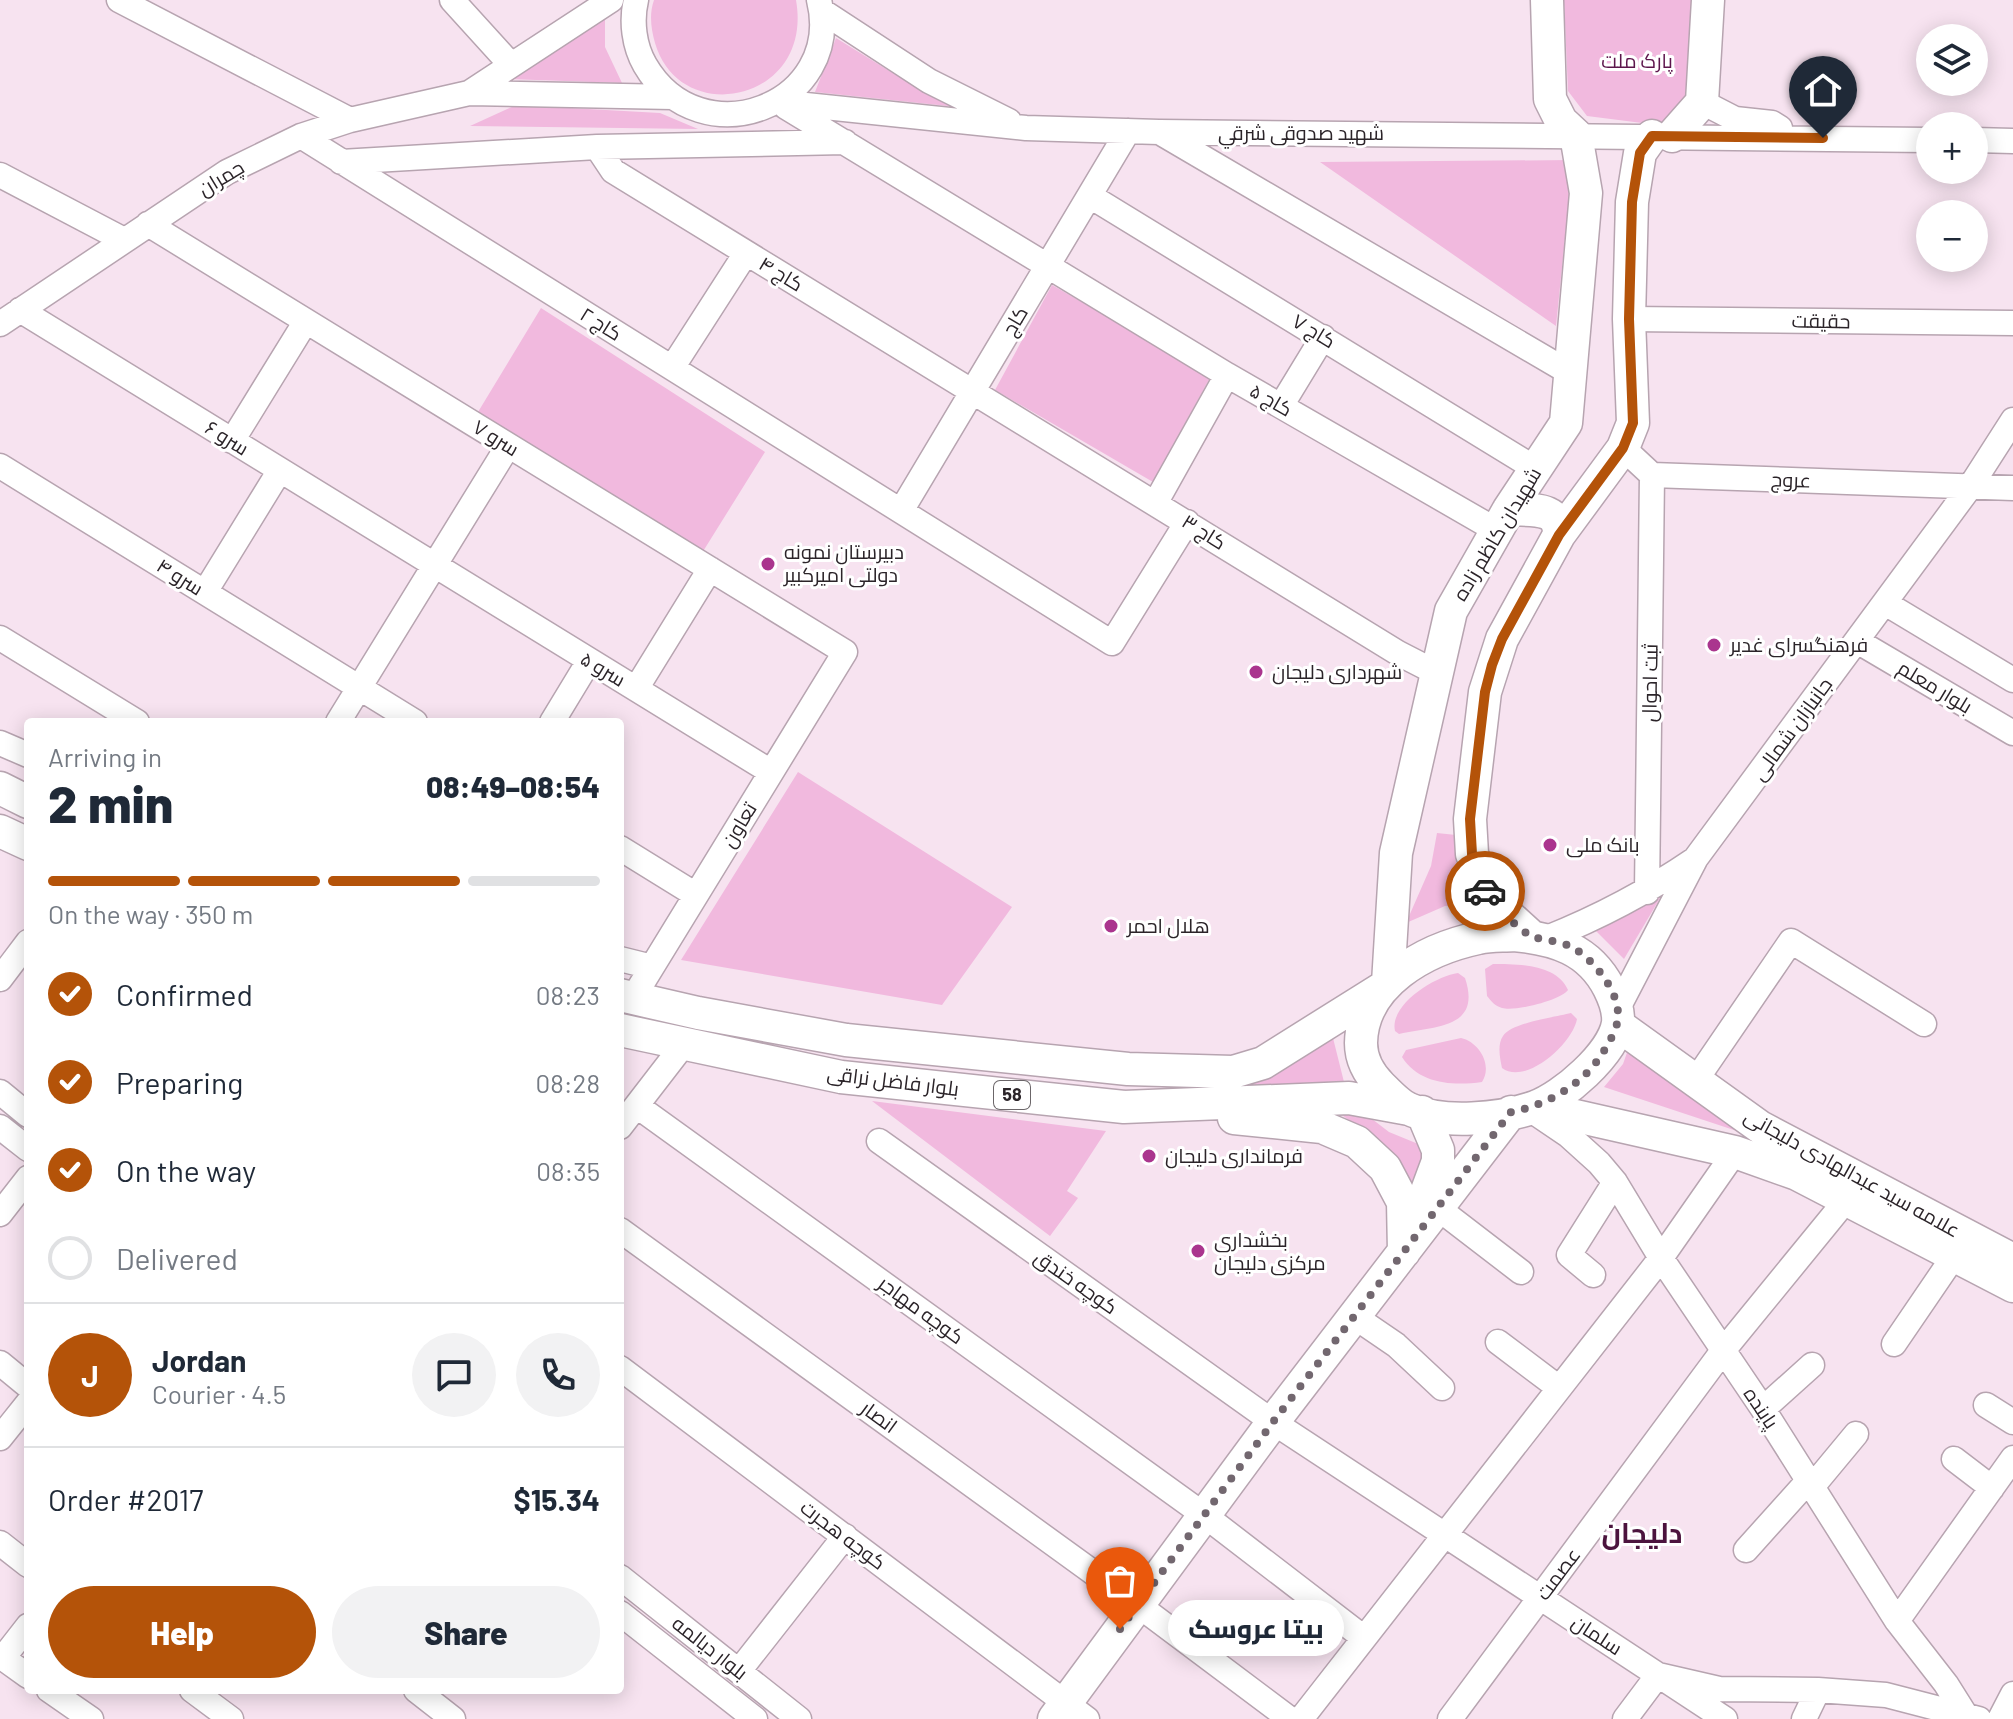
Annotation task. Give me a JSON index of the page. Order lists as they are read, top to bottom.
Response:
{
  "streets": {
    "main road": [
      "شهیدان کاظم زاده",
      "بلوار فاضل نراقی",
      "58",
      "علامه سید عبدالهادی دلیجانی"
    ],
    "street": [
      "شهید صدوقی شرقي",
      "چمران",
      "کاج ۴",
      "کاج",
      "حقیقت",
      "کاج ۲",
      "کاج ۷",
      "کاج ۵",
      "سرو ۶",
      "سرو ۷",
      "عروج",
      "کاج ۳",
      "سرو ۴",
      "سرو ۵",
      "ثبت احوال",
      "بلوار معلم",
      "جانبازان شمالی",
      "تعاون",
      "کوچه خندق",
      "کوچه مهاجر",
      "پاینده",
      "انصار",
      "کوچه هجرت",
      "عصمت",
      "سلمان",
      "بلوار دیالمه"
    ]
  },
  "crossings": [
    ["شهید صدوقی شرقي", "کاج"],
    ["شهید صدوقی شرقي", "کاج ۵"],
    ["شهید صدوقی شرقي", "شهیدان کاظم زاده"],
    ["چمران", "کاج ۲"],
    ["چمران", "سرو ۶"],
    ["چمران", "سرو ۷"],
    ["کاج ۴", "کاج"],
    ["کاج ۴", "کاج ۳"],
    ["کاج", "کاج ۲"],
    ["کاج", "کاج ۷"],
    ["کاج", "کاج ۵"],
    ["کاج", "کاج ۳"],
    ["کاج ۲", "کاج ۳"],
    ["کاج ۷", "شهیدان کاظم زاده"],
    ["کاج ۵", "شهیدان کاظم زاده"],
    ["سرو ۶", "سرو ۵"],
    ["سرو ۷", "تعاون"],
    ["عروج", "ثبت احوال"],
    ["عروج", "جانبازان شمالی"],
    ["کاج ۳", "شهیدان کاظم زاده"],
    ["شهیدان کاظم زاده", "جانبازان شمالی"],
    ["شهیدان کاظم زاده", "بلوار فاضل نراقی"],
    ["شهیدان کاظم زاده", "علامه سید عبدالهادی دلیجانی"],
    ["شهیدان کاظم زاده", "پاینده"],
    ["سرو ۵", "تعاون"],
    ["بلوار معلم", "جانبازان شمالی"],
    ["جانبازان شمالی", "بلوار فاضل نراقی"],
    ["جانبازان شمالی", "علامه سید عبدالهادی دلیجانی"],
    ["جانبازان شمالی", "پاینده"],
    ["تعاون", "بلوار فاضل نراقی"],
    ["بلوار فاضل نراقی", "علامه سید عبدالهادی دلیجانی"],
    ["بلوار فاضل نراقی", "پاینده"],
    ["علامه سید عبدالهادی دلیجانی", "پاینده"],
    ["علامه سید عبدالهادی دلیجانی", "عصمت"],
    ["کوچه خندق", "سلمان"],
    ["پاینده", "عصمت"],
    ["پاینده", "سلمان"],
    ["عصمت", "سلمان"]
  ],
  "districts": ["دلیجان"],
  "parks": ["پارک ملت"],
  "places": [
    "دبیرستان نمونه دولتی امیرکبیر",
    "فرهنگسرای غدیر",
    "شهرداری دلیجان",
    "بانک ملی",
    "هلال احمر",
    "فرمانداری دلیجان",
    "بخشداری مرکزی دلیجان",
    "بیتا عروسک"
  ],
  "page": {
    "map_buttons": ["+", "−"],
    "heading": ["2 min", "Arriving in", "08:49–08:54"],
    "panel": [
      "Jordan",
      "Courier · 4.5",
      "Order #2017",
      "$15.34"
    ],
    "bar": "On the way · 350 m",
    "list": [
      ["Confirmed", "08:23"],
      ["Preparing", "08:28"],
      ["On the way", "08:35"],
      "Delivered"
    ],
    "round": "J",
    "buttons": ["Help", "Share"],
    "bubble": "بیتا عروسک"
  }
}
